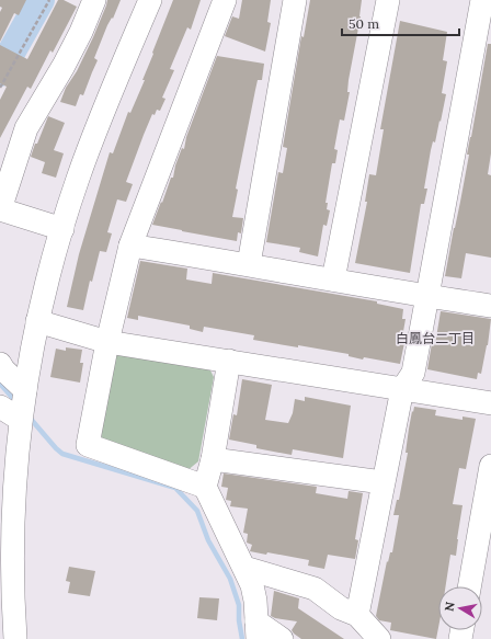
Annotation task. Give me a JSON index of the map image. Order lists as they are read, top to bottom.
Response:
{
  "districts": ["白鳳台二丁目"],
  "scale_bar": "50 m",
  "north": "left"
}
